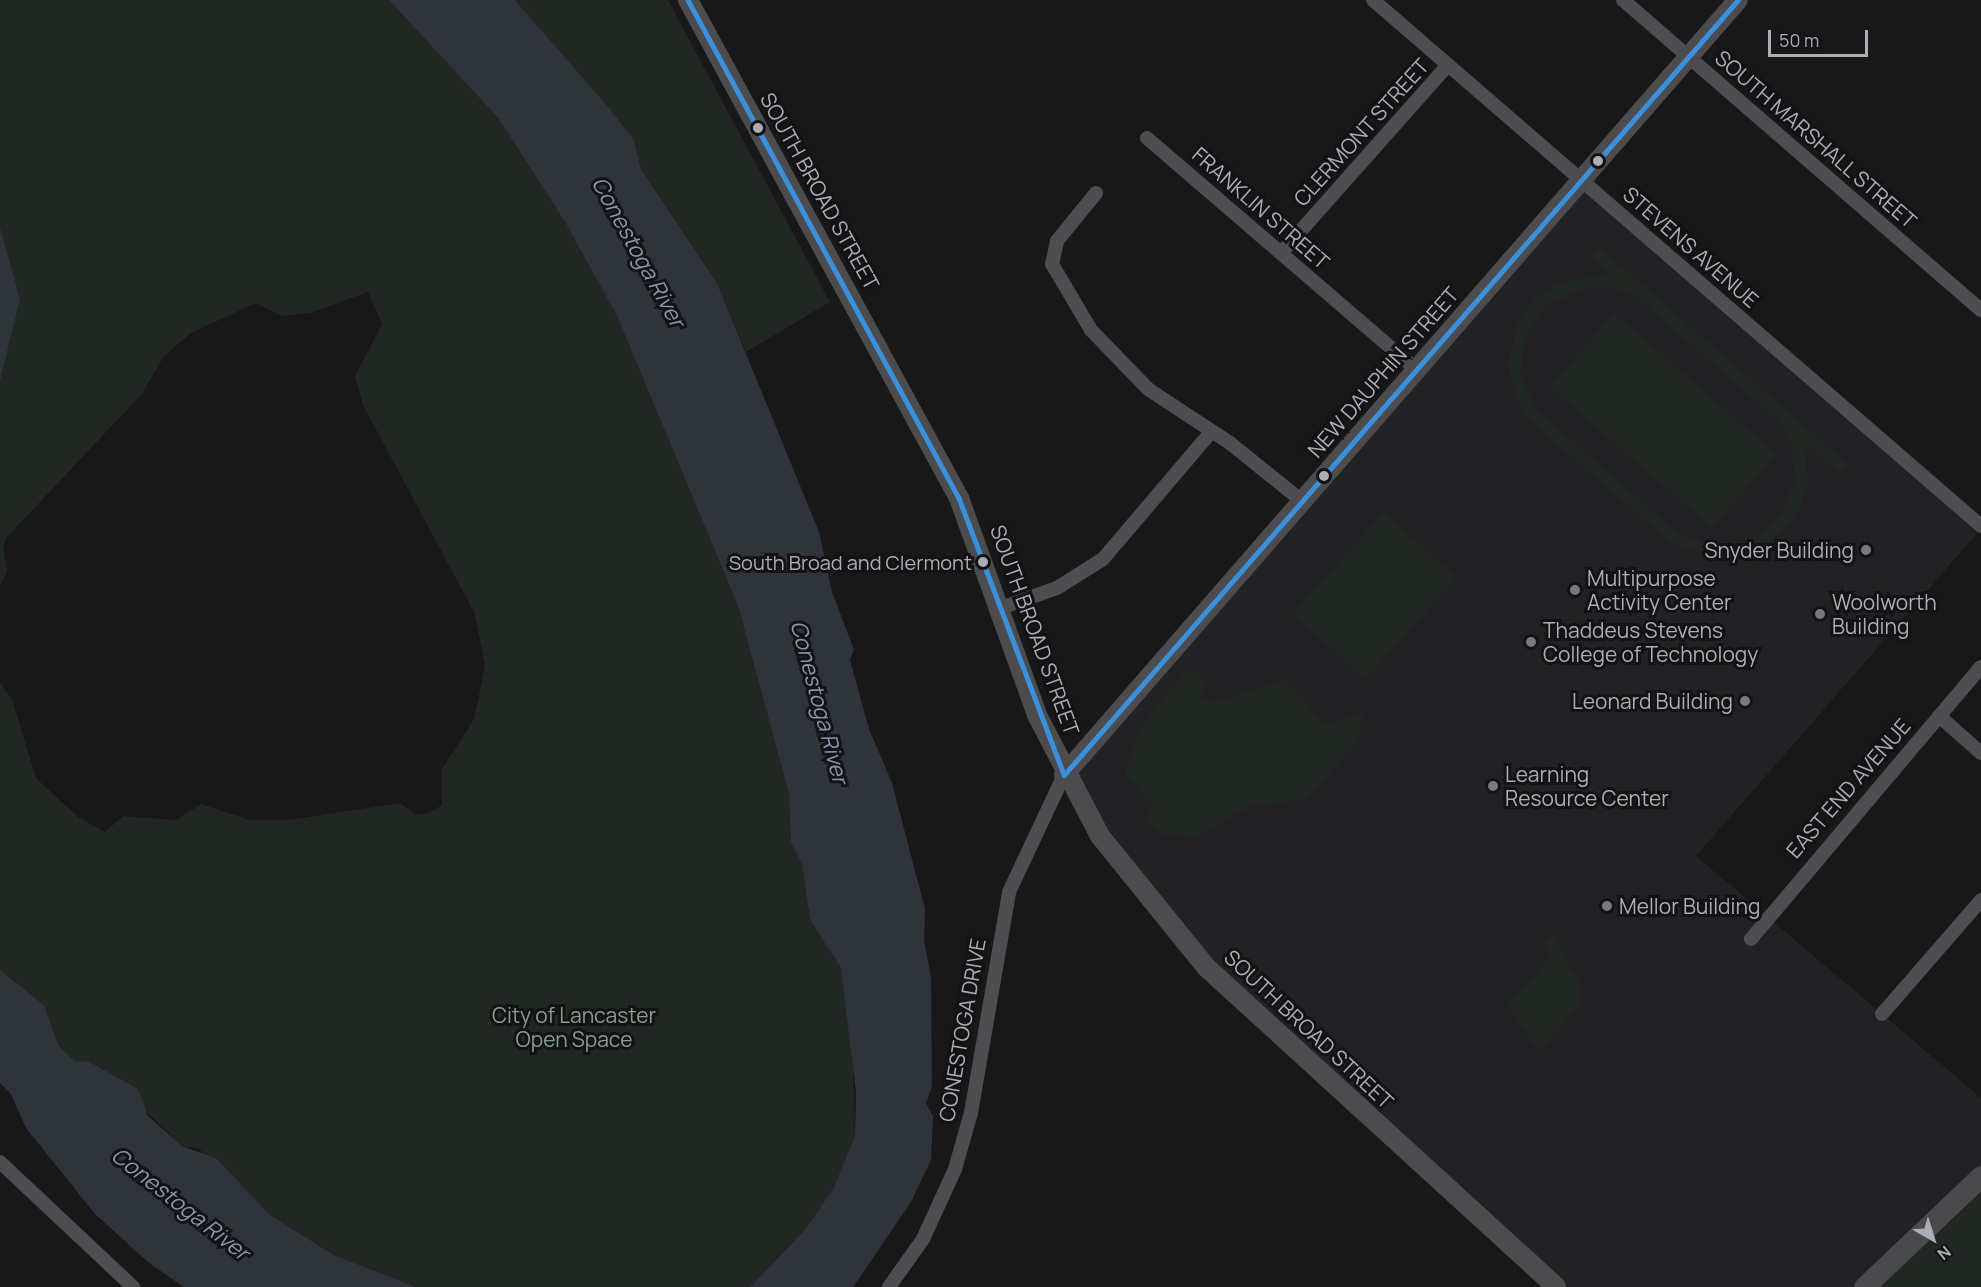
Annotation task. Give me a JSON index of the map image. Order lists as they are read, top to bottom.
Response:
{
  "streets": {
    "main road": ["SOUTH BROAD STREET", "NEW DAUPHIN STREET"],
    "street": [
      "CLERMONT STREET",
      "SOUTH MARSHALL STREET",
      "FRANKLIN STREET",
      "STEVENS AVENUE",
      "EAST END AVENUE",
      "CONESTOGA DRIVE"
    ]
  },
  "crossings": [
    ["CLERMONT STREET", "FRANKLIN STREET"],
    ["CLERMONT STREET", "STEVENS AVENUE"],
    ["SOUTH MARSHALL STREET", "NEW DAUPHIN STREET"],
    ["SOUTH BROAD STREET", "NEW DAUPHIN STREET"],
    ["SOUTH BROAD STREET", "CONESTOGA DRIVE"],
    ["FRANKLIN STREET", "NEW DAUPHIN STREET"],
    ["STEVENS AVENUE", "NEW DAUPHIN STREET"],
    ["NEW DAUPHIN STREET", "CONESTOGA DRIVE"]
  ],
  "water": ["Conestoga River"],
  "parks": ["City of Lancaster Open Space"],
  "places": [
    "Snyder Building",
    "South Broad and Clermont",
    "Multipurpose Activity Center",
    "Woolworth Building",
    "Thaddeus Stevens College of Technology",
    "Leonard Building",
    "Learning Resource Center",
    "Mellor Building"
  ],
  "scale_bar": "50 m",
  "north": "bottom right"
}
